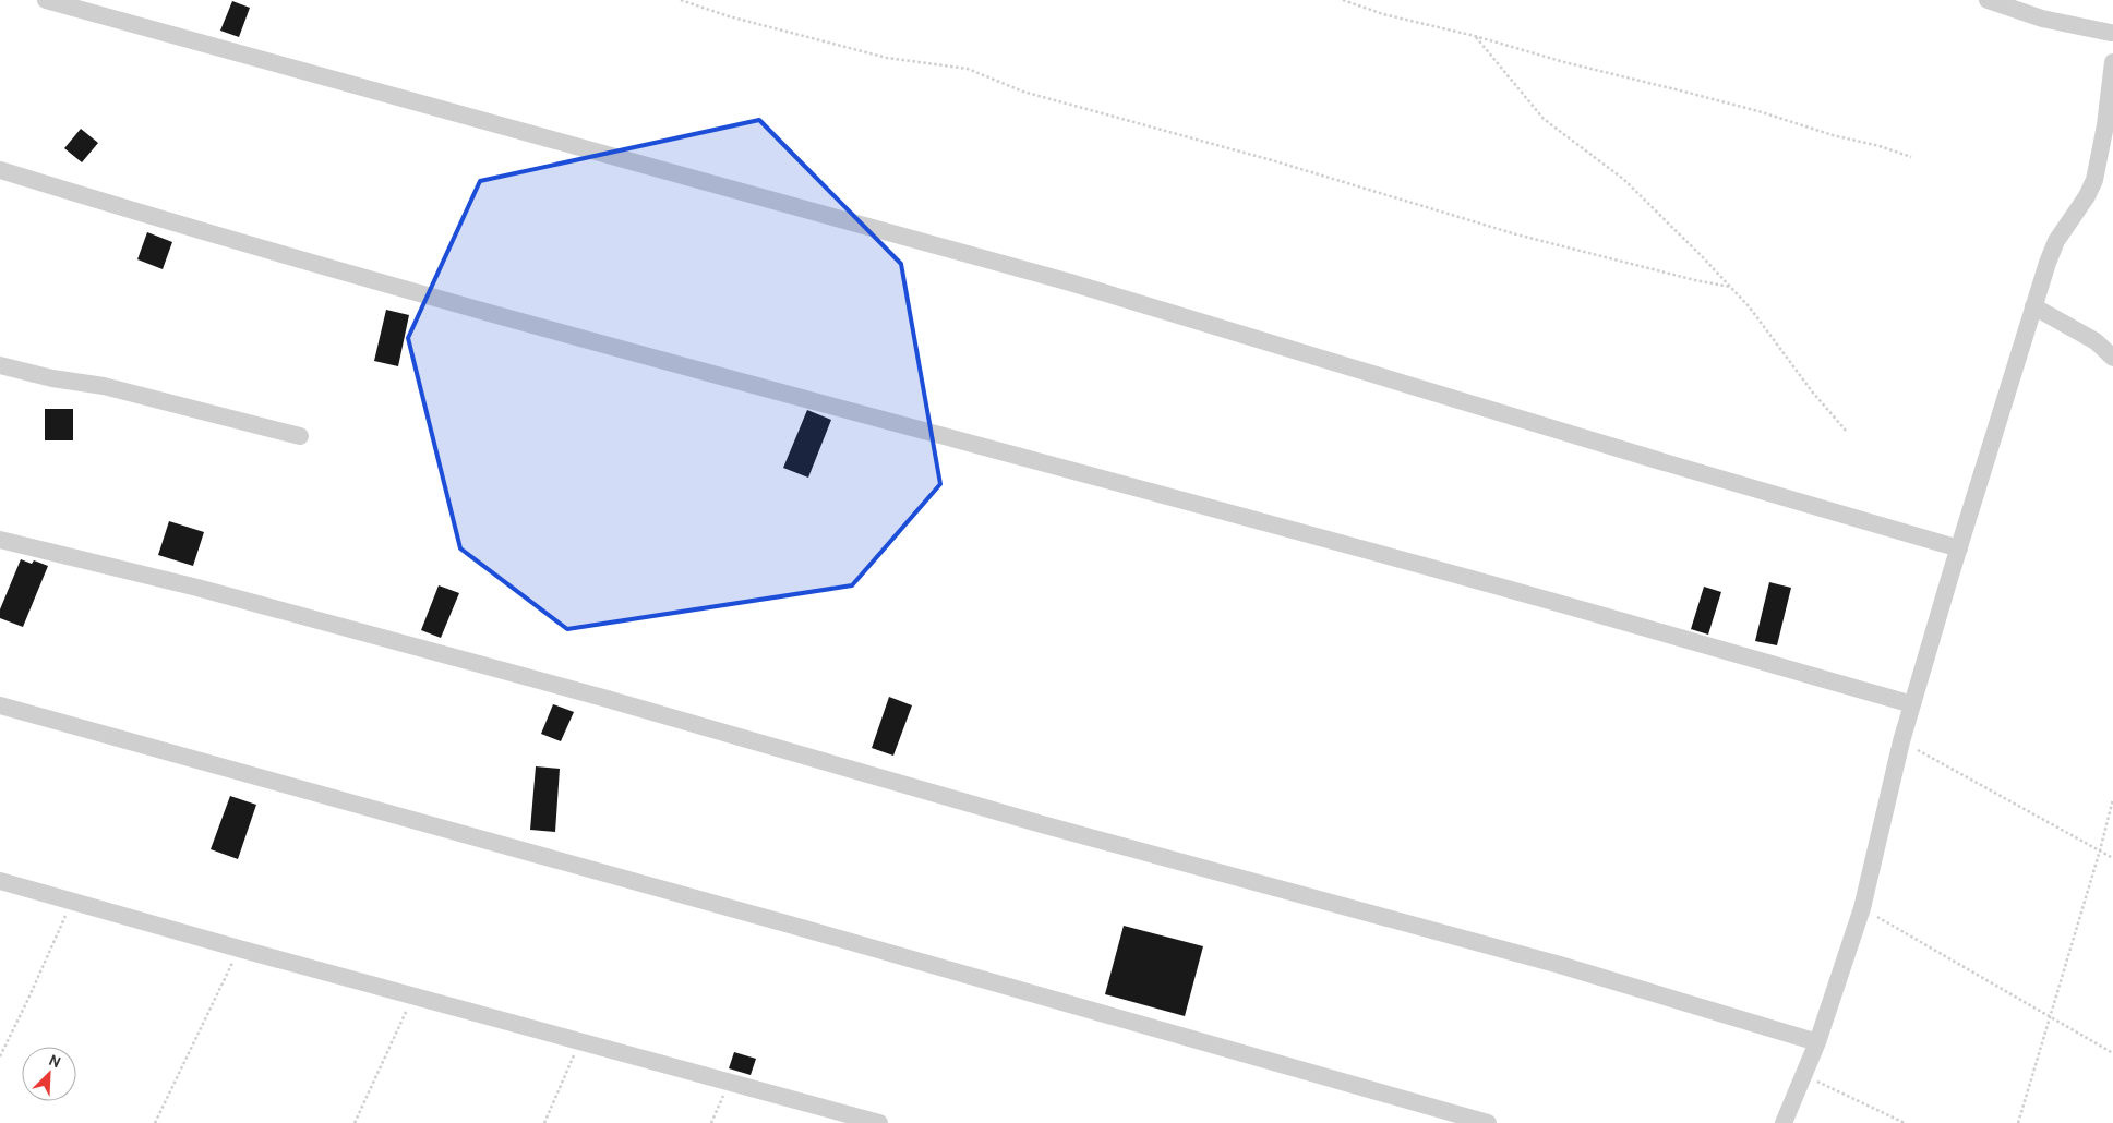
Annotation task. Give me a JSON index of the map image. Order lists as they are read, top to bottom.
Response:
{
  "north": "top right"
}
